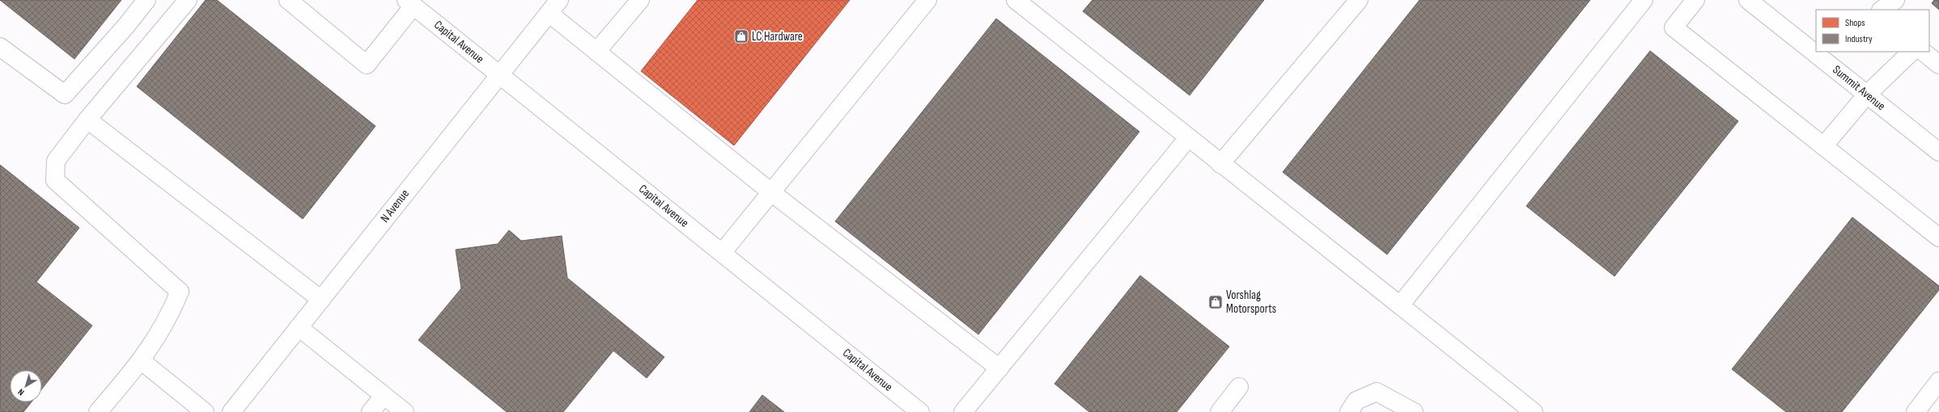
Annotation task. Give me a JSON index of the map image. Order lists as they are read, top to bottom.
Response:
{
  "streets": {
    "street": ["Capital Avenue", "Summit Avenue", "N Avenue"]
  },
  "crossings": [
    ["Capital Avenue", "N Avenue"]
  ],
  "places": {
    "shop": ["LC Hardware", "Vorshlag Motorsports"]
  },
  "legend": ["Shops", "Industry"],
  "north": "bottom left"
}
